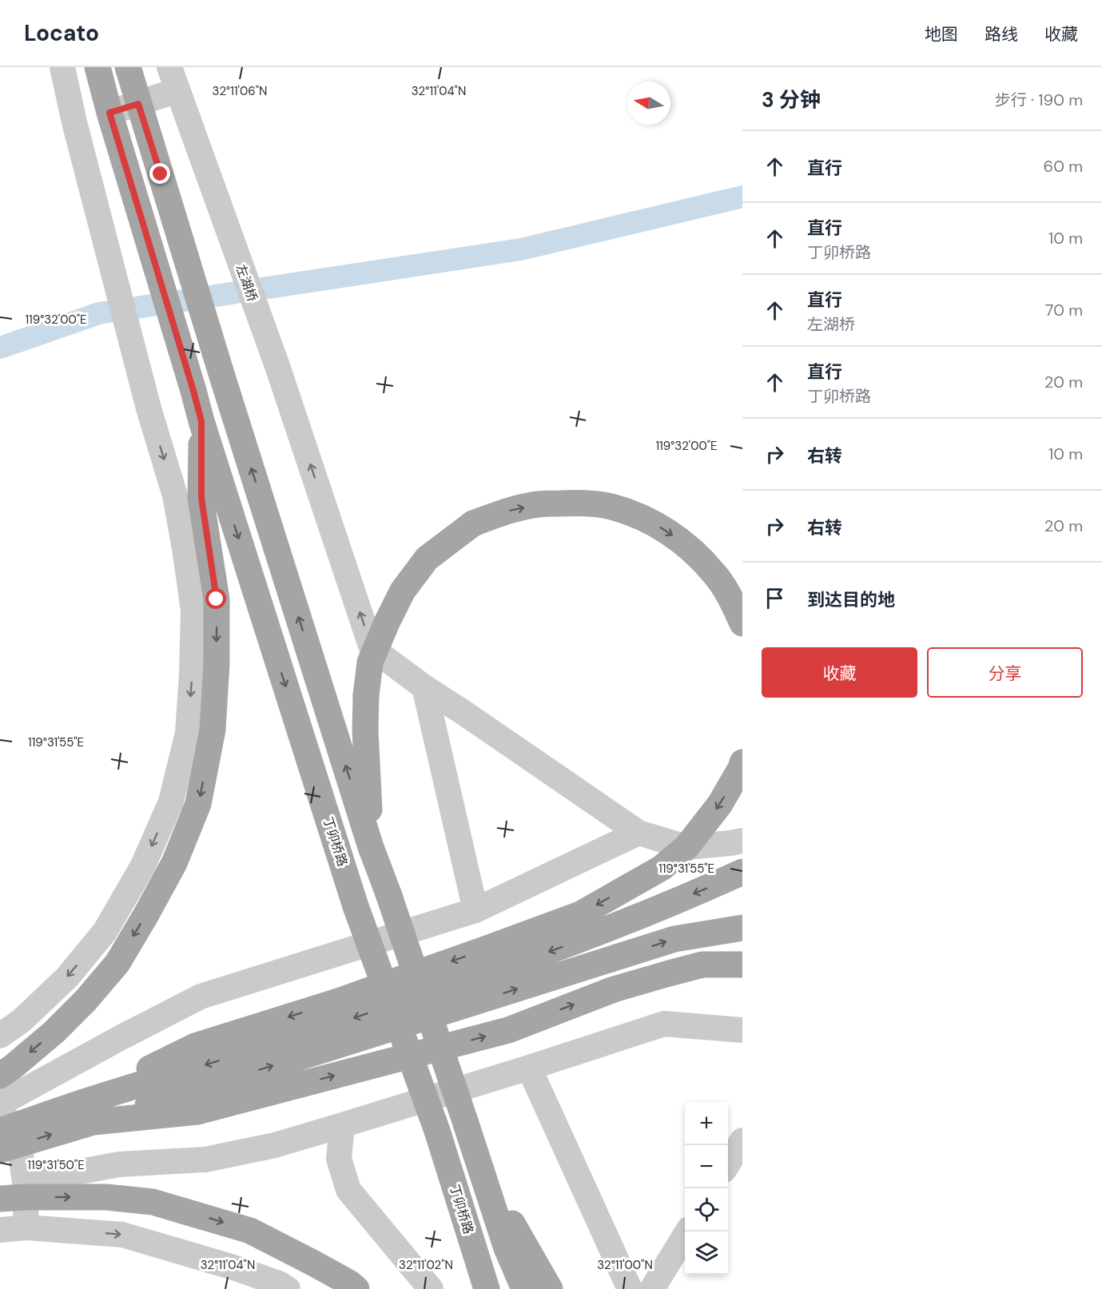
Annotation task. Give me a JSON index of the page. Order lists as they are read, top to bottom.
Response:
{
  "streets": {
    "main road": ["丁卯桥路"],
    "street": ["左湖桥"]
  },
  "one_way": ["左湖桥"],
  "north": "left",
  "page": {
    "header": "Locato",
    "nav": ["地图", "路线", "收藏"],
    "heading": ["3 分钟", "步行 · 190 m"],
    "list": [
      ["直行", "60 m"],
      ["直行", "丁卯桥路", "10 m"],
      ["直行", "左湖桥", "70 m"],
      ["直行", "丁卯桥路", "20 m"],
      ["右转", "10 m"],
      ["右转", "20 m"],
      "到达目的地"
    ],
    "buttons": ["收藏", "分享"],
    "map_buttons": ["+", "−"]
  },
  "coordinates": [
    "32°11'06\"N",
    "32°11'04\"N",
    "119°32'00\"E",
    "119°31'55\"E",
    "119°31'50\"E",
    "32°11'02\"N",
    "32°11'00\"N"
  ]
}
